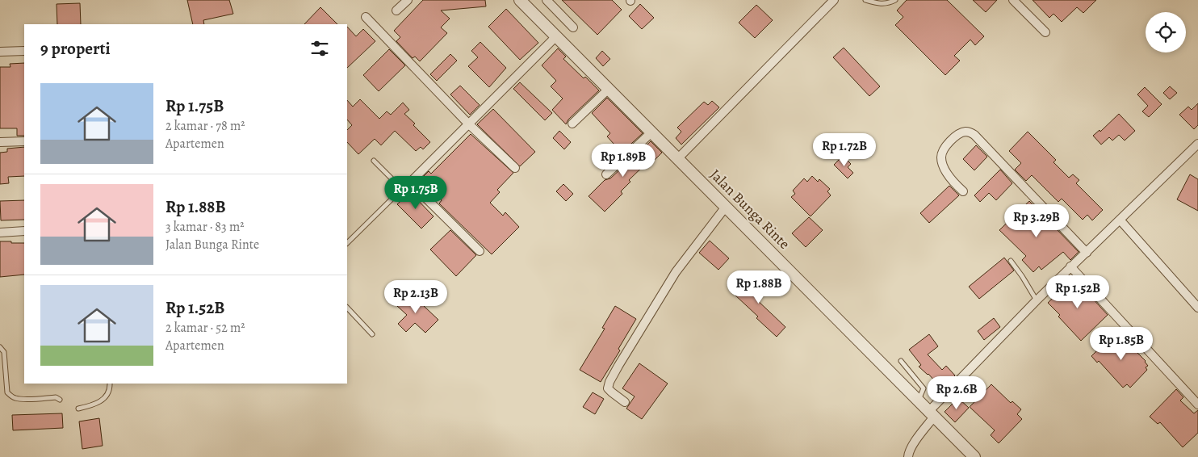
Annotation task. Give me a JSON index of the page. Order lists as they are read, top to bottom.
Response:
{
  "streets": {
    "street": ["Jalan Bunga Rinte"]
  },
  "page": {
    "heading": "9 properti",
    "list": [
      {
        "name": "Rp 1.75B",
        "note": "2 kamar · 78 m² · Apartemen"
      },
      {
        "name": "Rp 1.88B",
        "note": "3 kamar · 83 m² · Jalan Bunga Rinte"
      },
      {
        "name": "Rp 1.52B",
        "note": "2 kamar · 52 m² · Apartemen"
      }
    ],
    "price": [
      "Rp 1.72B",
      "Rp 1.89B",
      "Rp 1.75B",
      "Rp 3.29B",
      "Rp 1.88B",
      "Rp 1.52B",
      "Rp 2.13B",
      "Rp 1.85B",
      "Rp 2.6B"
    ]
  }
}
